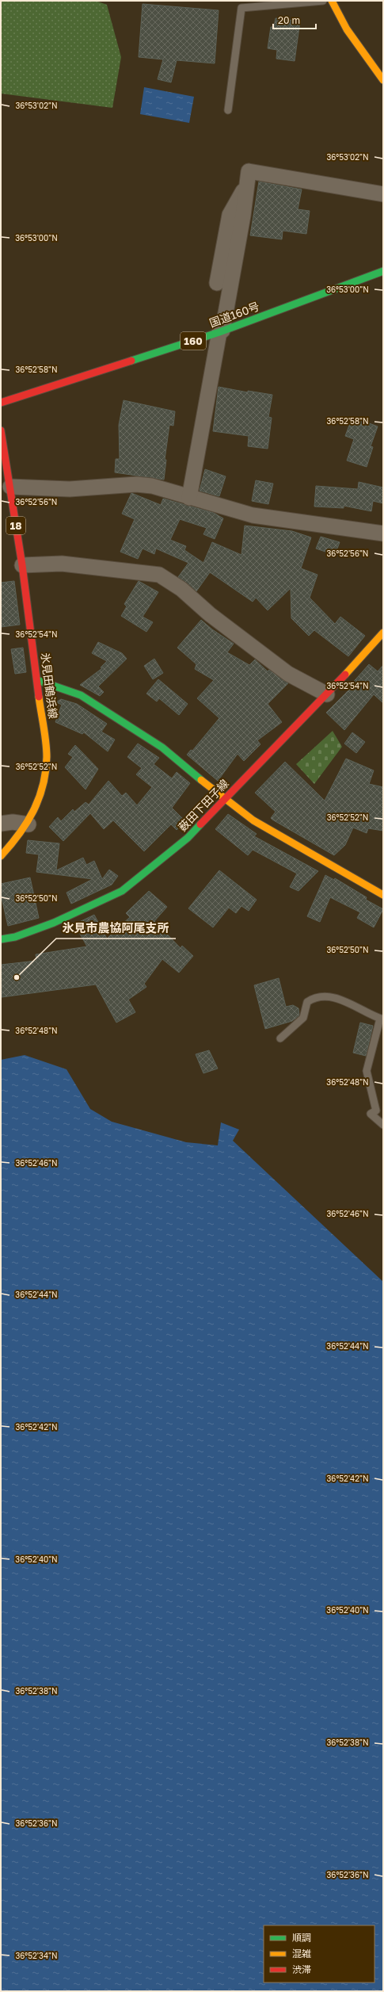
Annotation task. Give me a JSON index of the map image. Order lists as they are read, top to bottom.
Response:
{
  "streets": {
    "main road": [
      "国道160号",
      "160",
      "18",
      "氷見田鶴浜線",
      "薮田下田子線"
    ]
  },
  "places": ["氷見市農協阿尾支所"],
  "legend": ["順調", "混雑", "渋滞"],
  "scale_bar": "20 m",
  "coordinates": [
    "36°53'02\"N",
    "36°53'00\"N",
    "36°52'58\"N",
    "36°52'56\"N",
    "36°52'54\"N",
    "36°52'52\"N",
    "36°52'50\"N",
    "36°52'48\"N",
    "36°52'46\"N",
    "36°52'44\"N",
    "36°52'42\"N",
    "36°52'40\"N",
    "36°52'38\"N",
    "36°52'36\"N",
    "36°52'34\"N"
  ]
}
